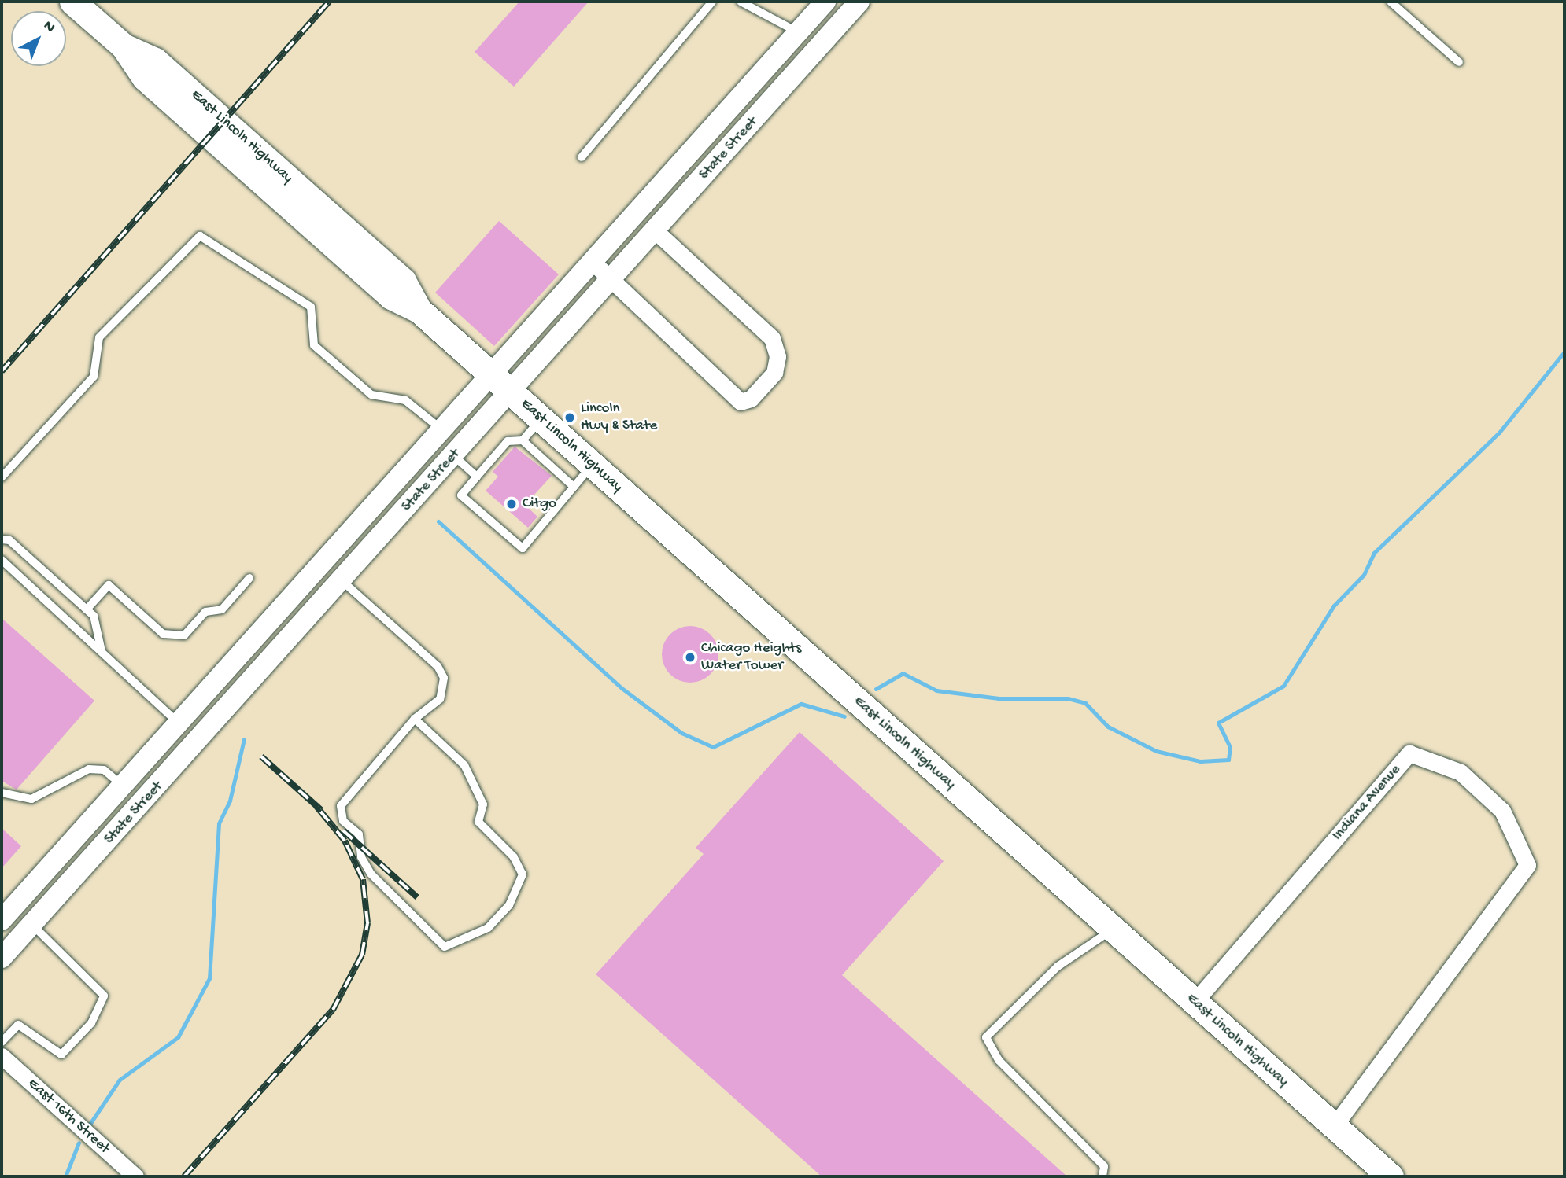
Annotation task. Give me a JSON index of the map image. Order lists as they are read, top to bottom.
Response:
{
  "streets": {
    "main road": ["East Lincoln Highway"],
    "street": ["State Street", "Indiana Avenue", "East 16th Street"]
  },
  "crossings": [
    ["East Lincoln Highway", "State Street"],
    ["East Lincoln Highway", "Indiana Avenue"]
  ],
  "places": ["Lincoln Hwy & State", "Citgo", "Chicago Heights Water Tower"],
  "north": "top right"
}
